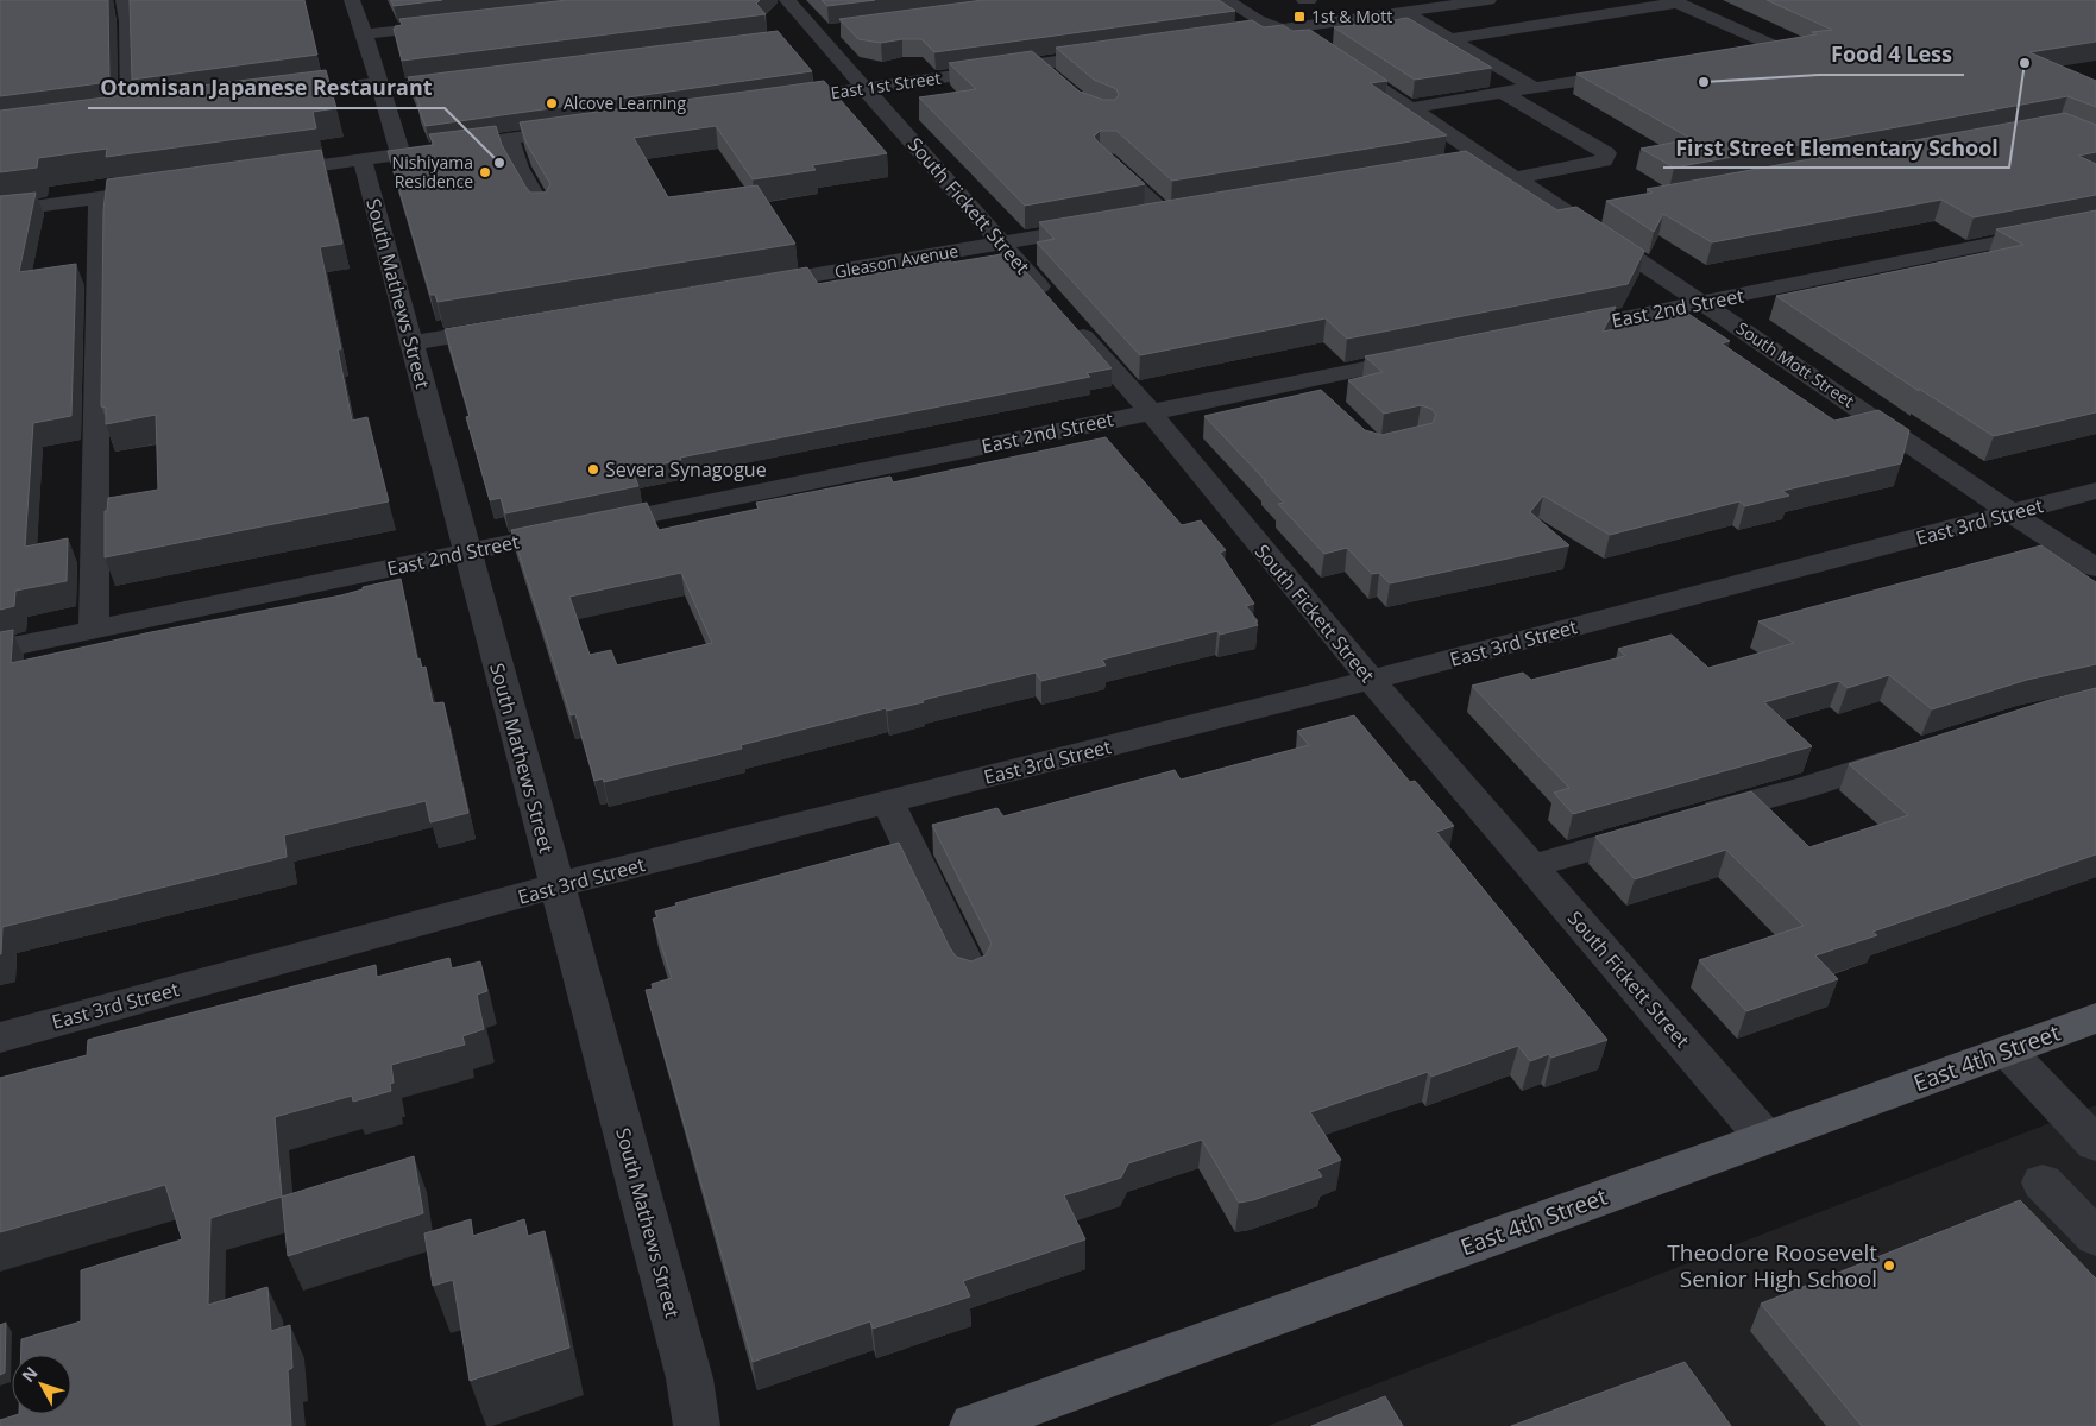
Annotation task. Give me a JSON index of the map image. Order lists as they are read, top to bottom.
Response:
{
  "streets": {
    "main road": ["East 4th Street"],
    "street": [
      "East 1st Street",
      "South Fickett Street",
      "Gleason Avenue",
      "South Mathews Street",
      "East 2nd Street",
      "South Mott Street",
      "East 3rd Street"
    ]
  },
  "crossings": [
    ["East 1st Street", "South Fickett Street"],
    ["South Fickett Street", "Gleason Avenue"],
    ["South Fickett Street", "East 2nd Street"],
    ["South Fickett Street", "East 3rd Street"],
    ["South Fickett Street", "East 4th Street"],
    ["South Mathews Street", "East 2nd Street"],
    ["South Mathews Street", "East 3rd Street"],
    ["East 2nd Street", "South Mott Street"],
    ["South Mott Street", "East 3rd Street"]
  ],
  "places": {
    "transit": ["1st & Mott"],
    "other": [
      "First Street Elementary School",
      "Food 4 Less",
      "Alcove Learning",
      "Otomisan Japanese Restaurant",
      "Nishiyama Residence",
      "Severa Synagogue",
      "Theodore Roosevelt Senior High School"
    ]
  },
  "north": "top left"
}
